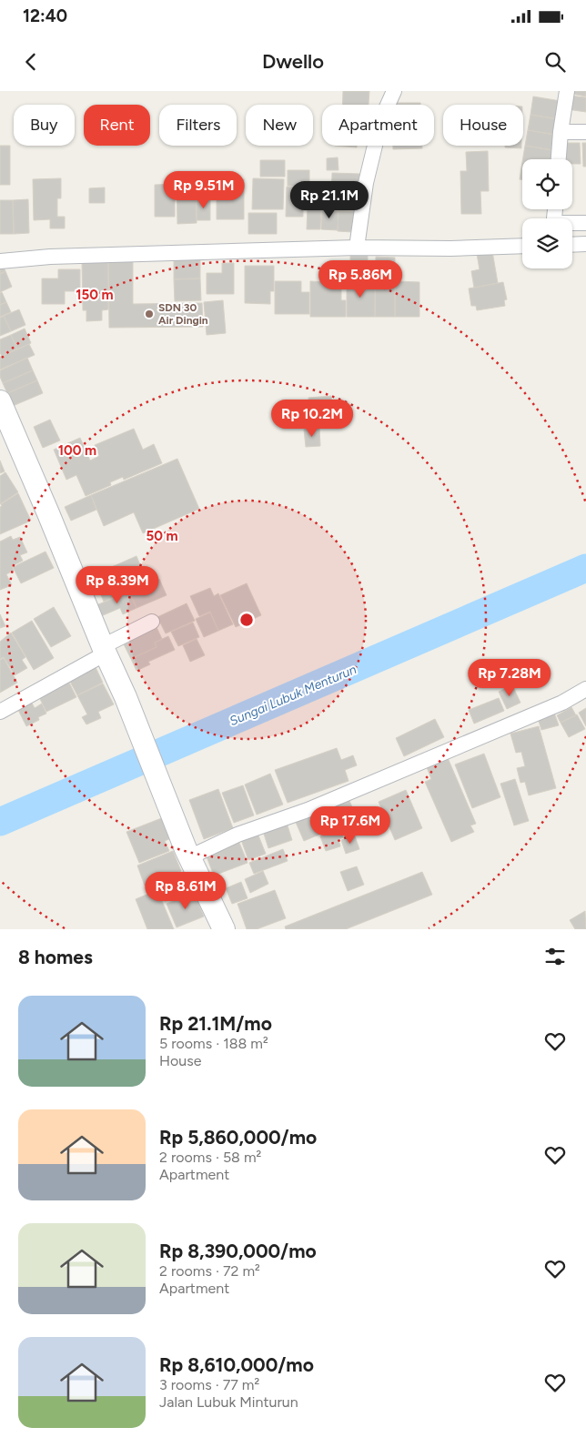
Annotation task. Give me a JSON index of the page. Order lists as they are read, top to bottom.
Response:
{
  "water": ["Sungai Lubuk Menturun"],
  "places": ["SDN 30 Air Dingin"],
  "page": {
    "status": "12:40",
    "header": "Dwello",
    "chip": [
      "Buy",
      "Rent",
      "Filters",
      "New",
      "Apartment",
      "House"
    ],
    "price": [
      "Rp 9.51M",
      "Rp 21.1M",
      "Rp 5.86M",
      "Rp 10.2M",
      "Rp 8.39M",
      "Rp 7.28M",
      "Rp 17.6M",
      "Rp 8.61M"
    ],
    "heading": "8 homes",
    "list": [
      {
        "name": "Rp 21.1M/mo",
        "note": "5 rooms · 188 m² · House"
      },
      {
        "name": "Rp 5,860,000/mo",
        "note": "2 rooms · 58 m² · Apartment"
      },
      {
        "name": "Rp 8,390,000/mo",
        "note": "2 rooms · 72 m² · Apartment"
      },
      {
        "name": "Rp 8,610,000/mo",
        "note": "3 rooms · 77 m² · Jalan Lubuk Minturun"
      }
    ]
  },
  "rings": ["150 m", "100 m", "50 m"]
}
